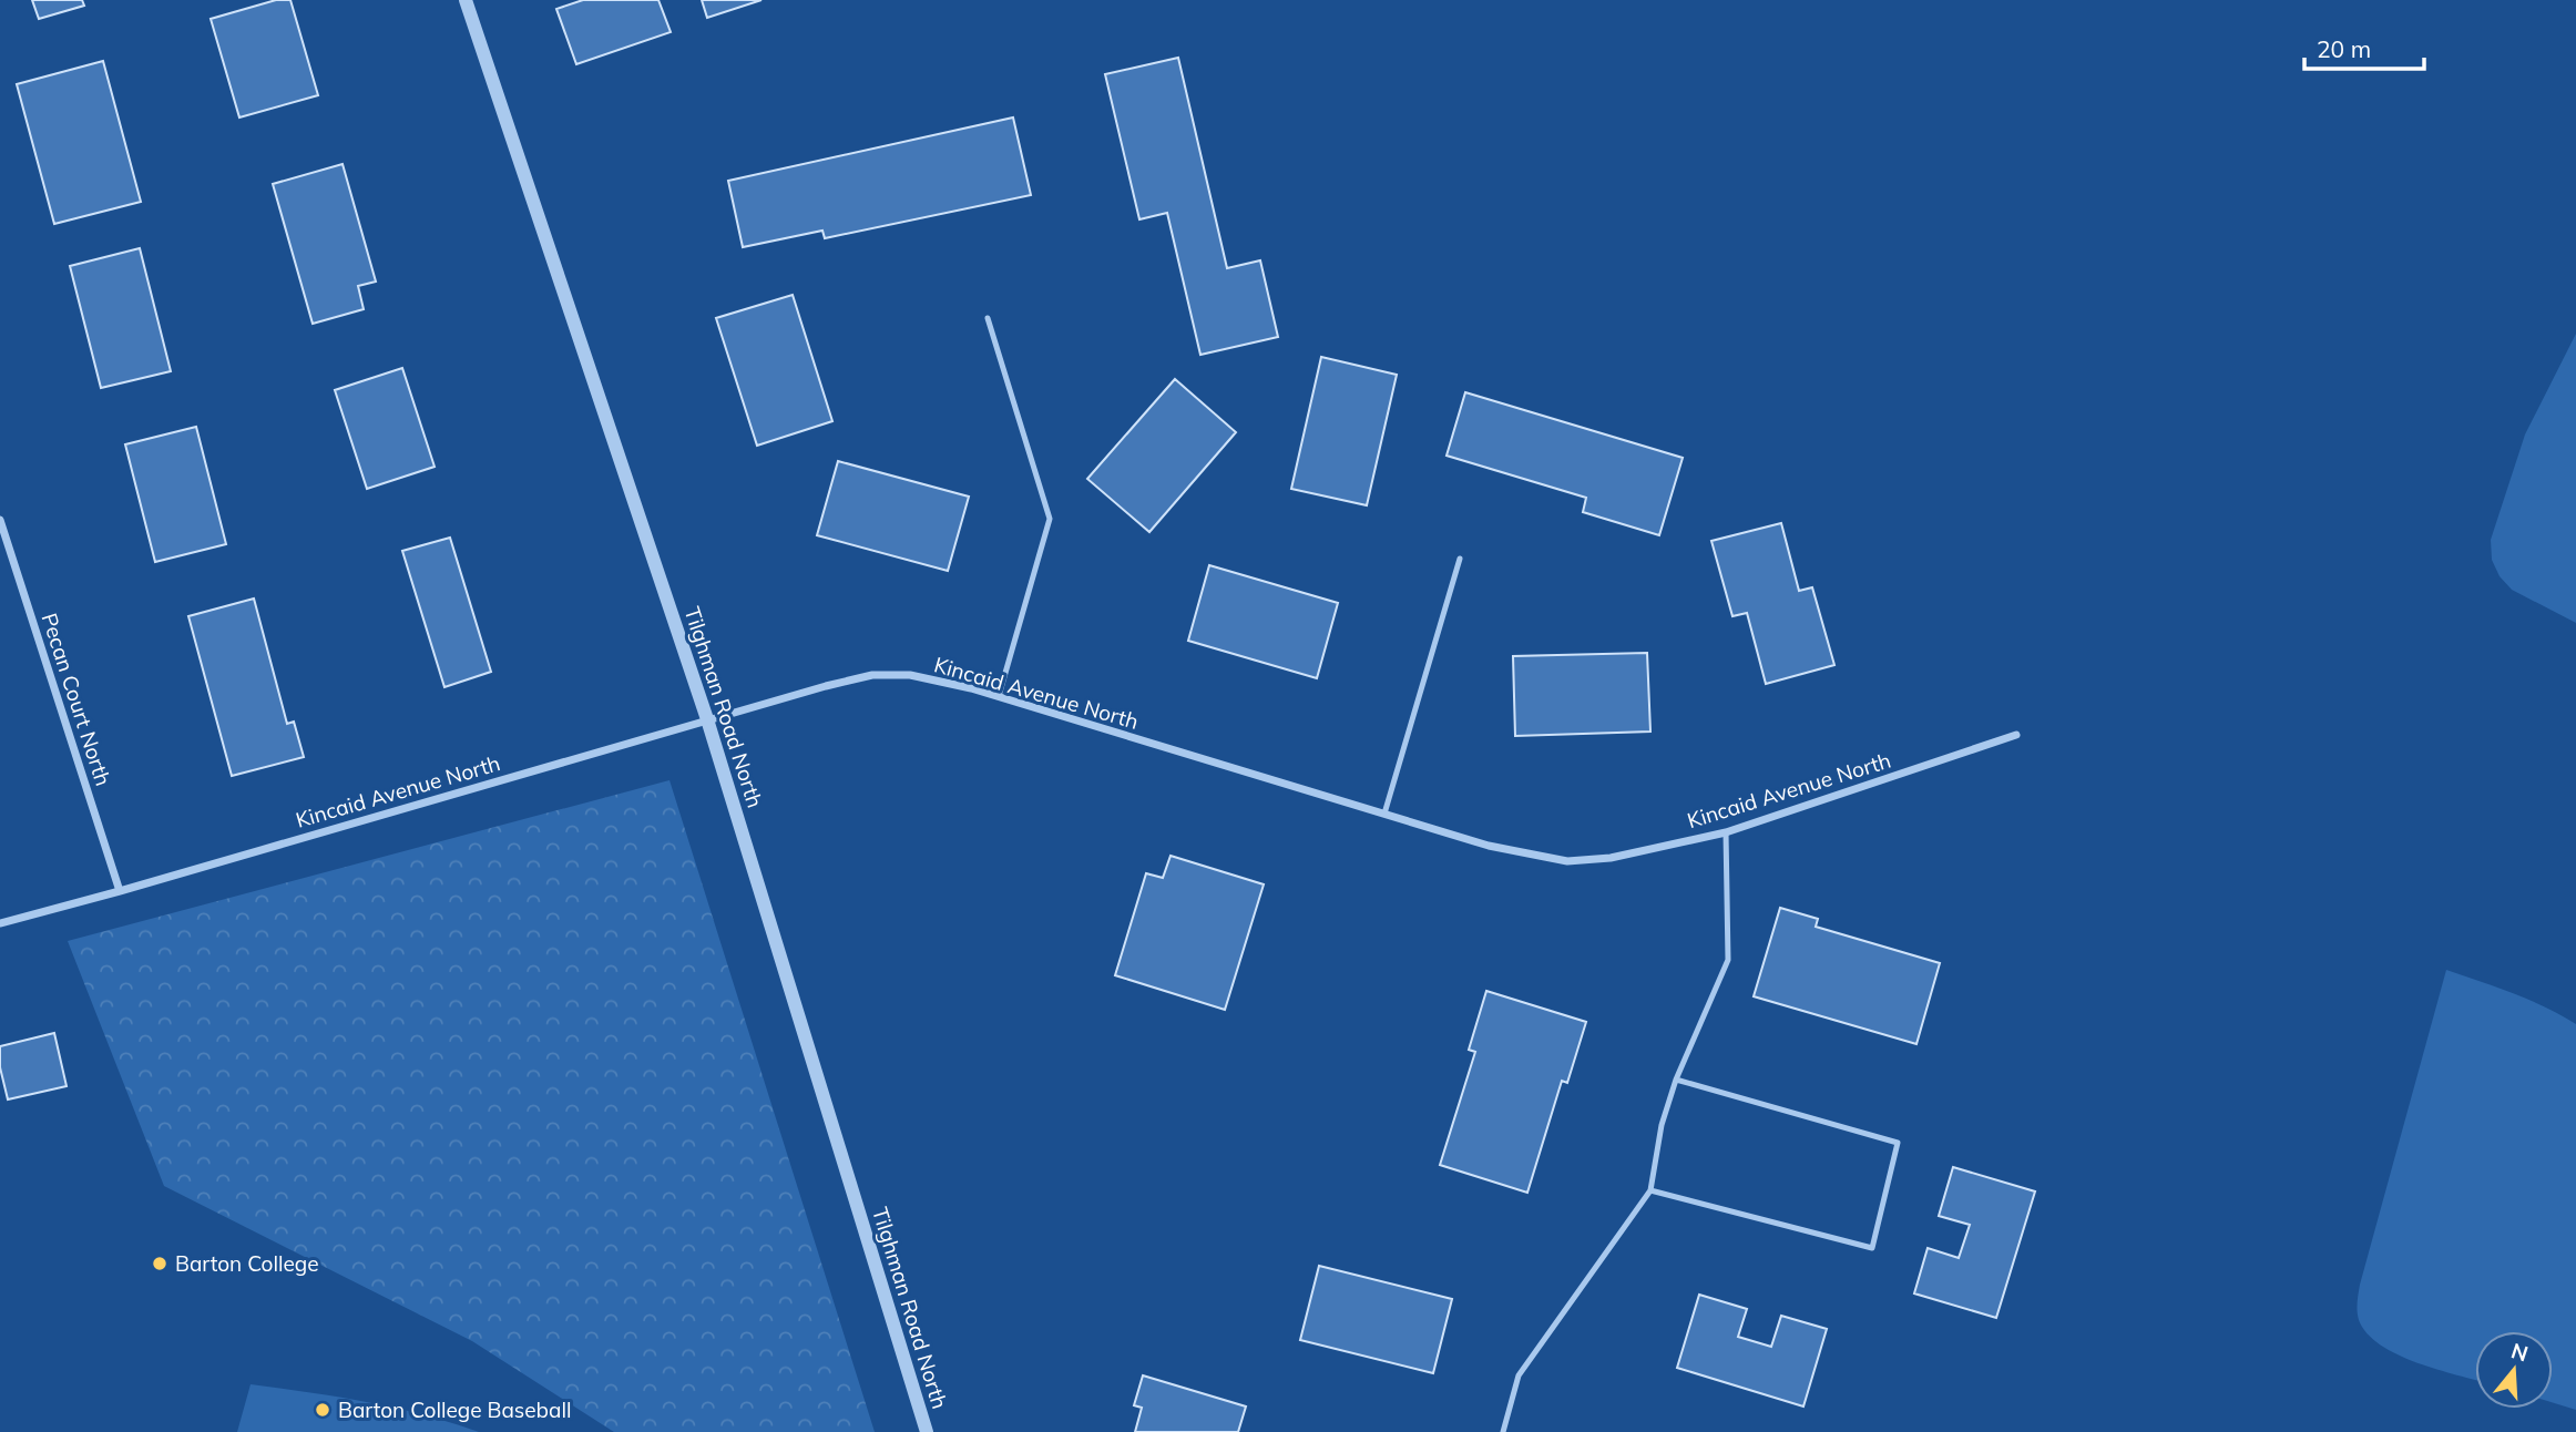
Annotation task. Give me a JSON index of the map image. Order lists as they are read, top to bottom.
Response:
{
  "streets": {
    "street": ["Kincaid Avenue North", "Pecan Court North", "Tilghman Road North"]
  },
  "crossings": [
    ["Kincaid Avenue North", "Pecan Court North"],
    ["Kincaid Avenue North", "Tilghman Road North"]
  ],
  "places": ["Barton College", "Barton College Baseball"],
  "scale_bar": "20 m",
  "north": "top"
}
